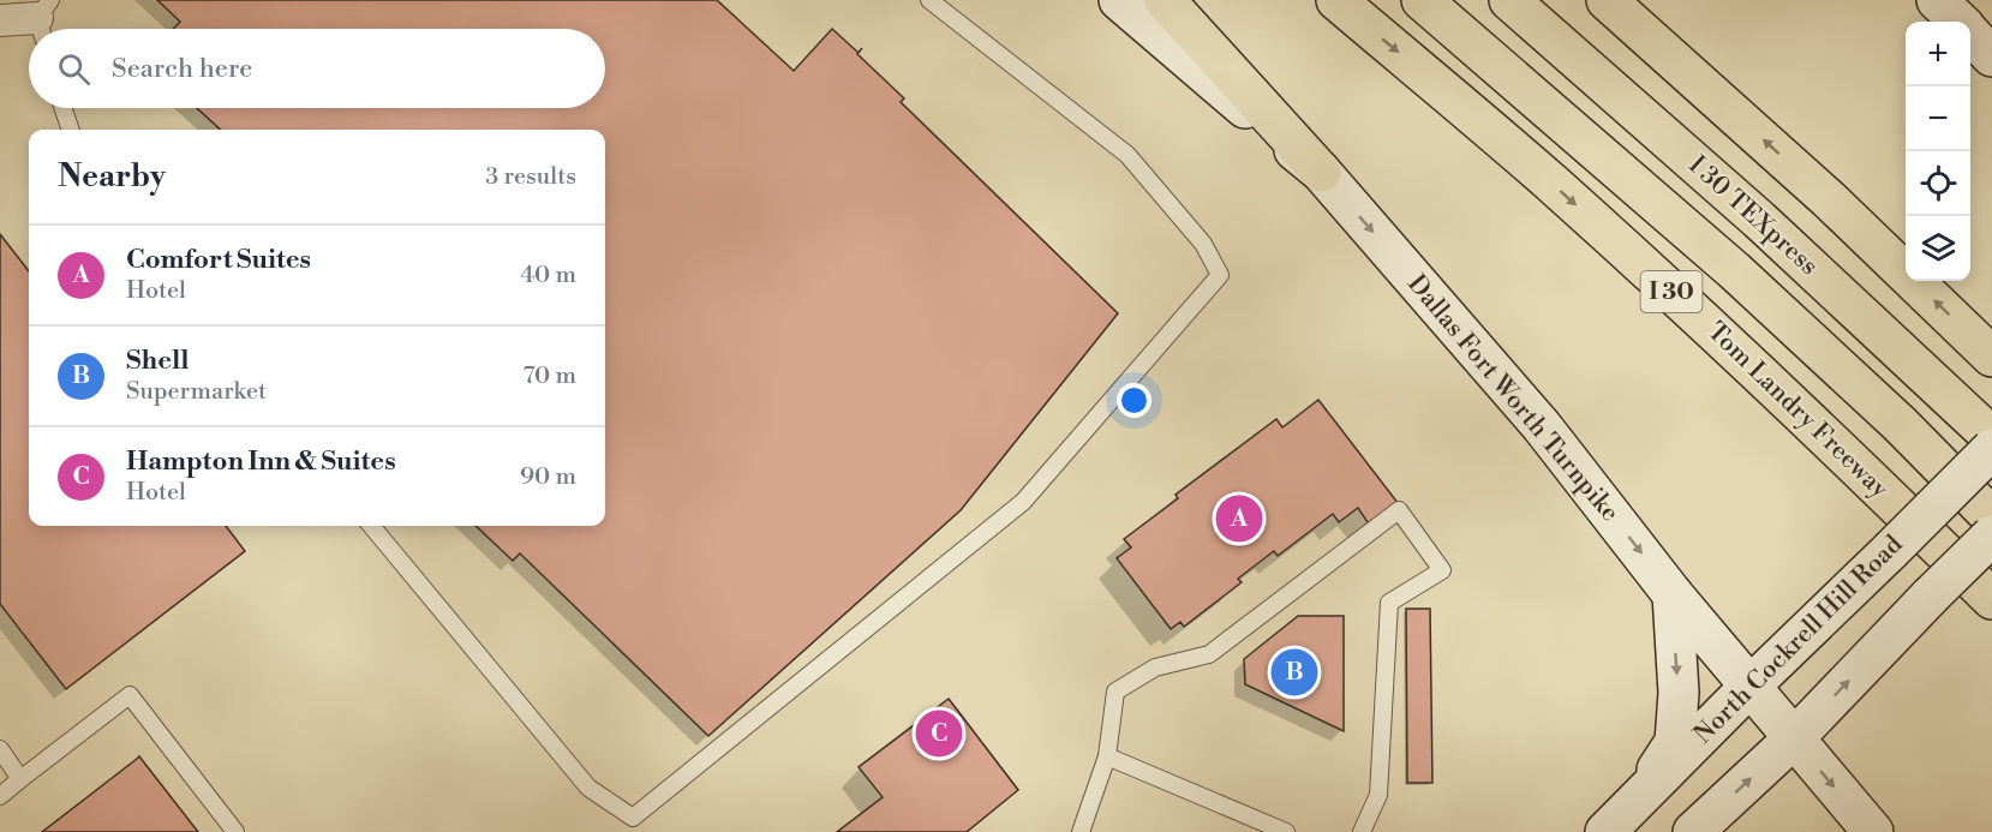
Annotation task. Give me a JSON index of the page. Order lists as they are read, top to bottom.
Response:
{
  "streets": {
    "highway": ["I 30 TEXpress", "I 30", "Tom Landry Freeway"],
    "main road": ["Dallas Fort Worth Turnpike", "North Cockrell Hill Road"]
  },
  "crossings": [
    ["Dallas Fort Worth Turnpike", "North Cockrell Hill Road"]
  ],
  "one_way": ["Dallas Fort Worth Turnpike"],
  "page": {
    "map_buttons": ["+", "−"],
    "search": "Search here",
    "heading": ["Nearby", "3 results"],
    "list": [
      {
        "mark": "A",
        "name": "Comfort Suites",
        "note": "Hotel",
        "value": "40 m"
      },
      {
        "mark": "B",
        "name": "Shell",
        "note": "Supermarket",
        "value": "70 m"
      },
      {
        "mark": "C",
        "name": "Hampton Inn & Suites",
        "note": "Hotel",
        "value": "90 m"
      }
    ],
    "pins": ["A", "B", "C"]
  }
}
